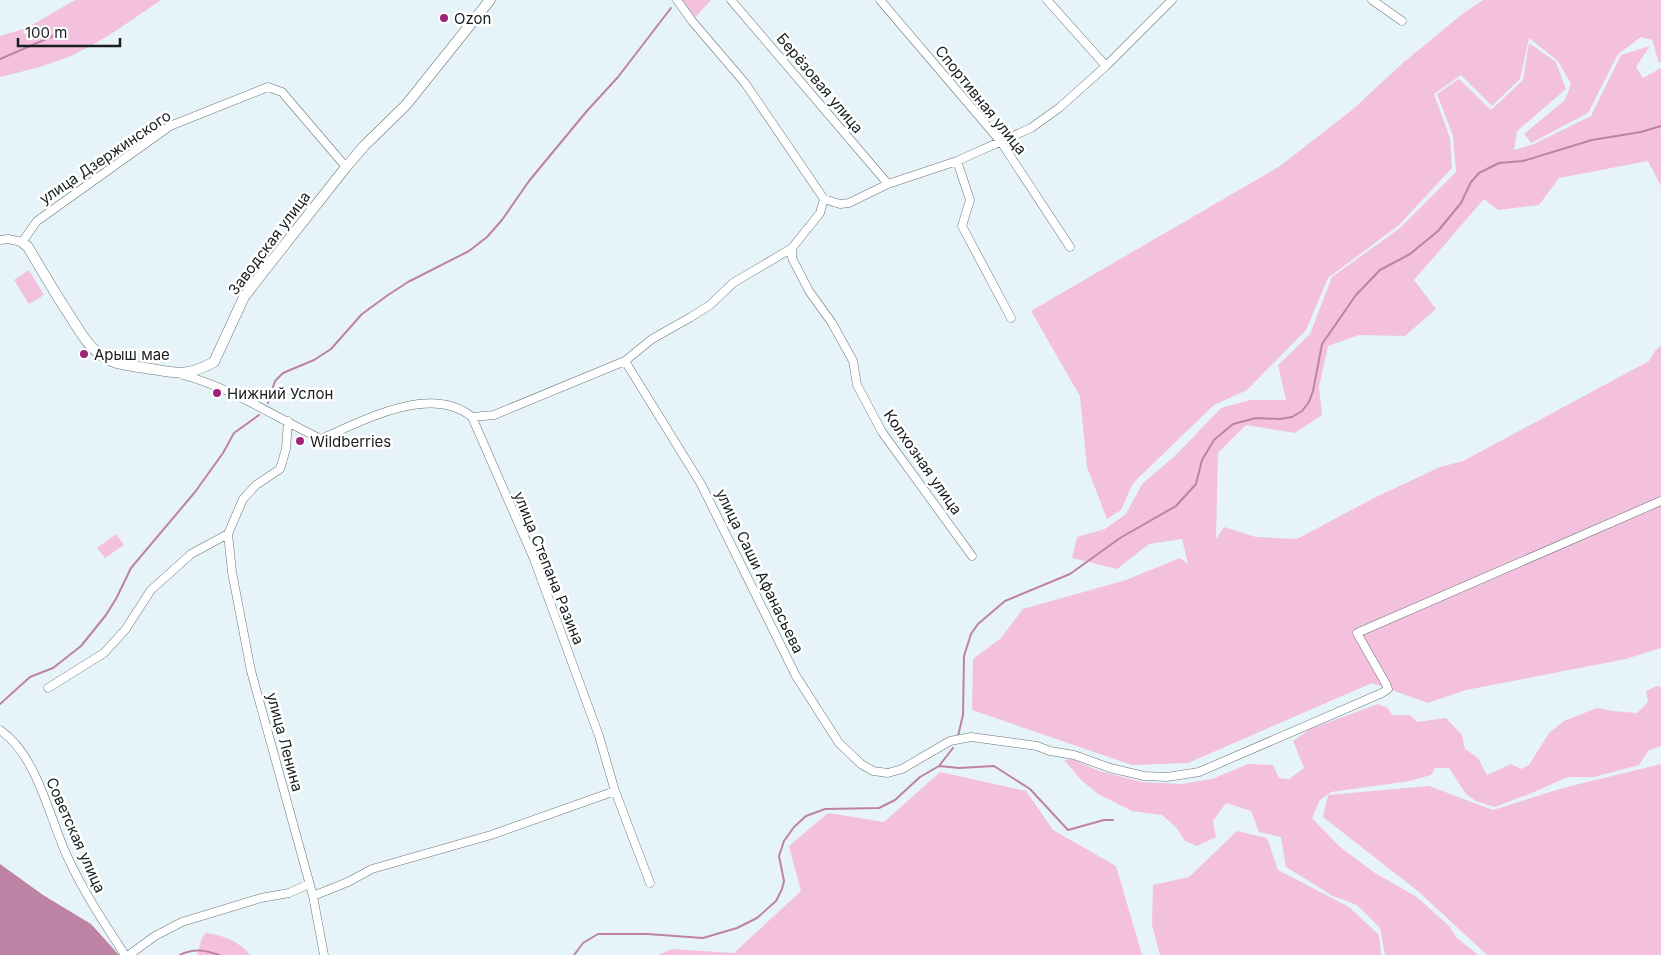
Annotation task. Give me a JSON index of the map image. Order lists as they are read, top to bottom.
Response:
{
  "streets": {
    "street": [
      "Берёзовая улица",
      "Спортивная улица",
      "улица Дзержинского",
      "Заводская улица",
      "Колхозная улица",
      "улица Степана Разина",
      "улица Саши Афанасьева",
      "улица Ленина",
      "Советская улица"
    ]
  },
  "crossings": [
    ["улица Дзержинского", "Заводская улица"]
  ],
  "places": [
    "Ozon",
    "Арыш мае",
    "Нижний Услон",
    "Wildberries"
  ],
  "scale_bar": "100 m"
}
